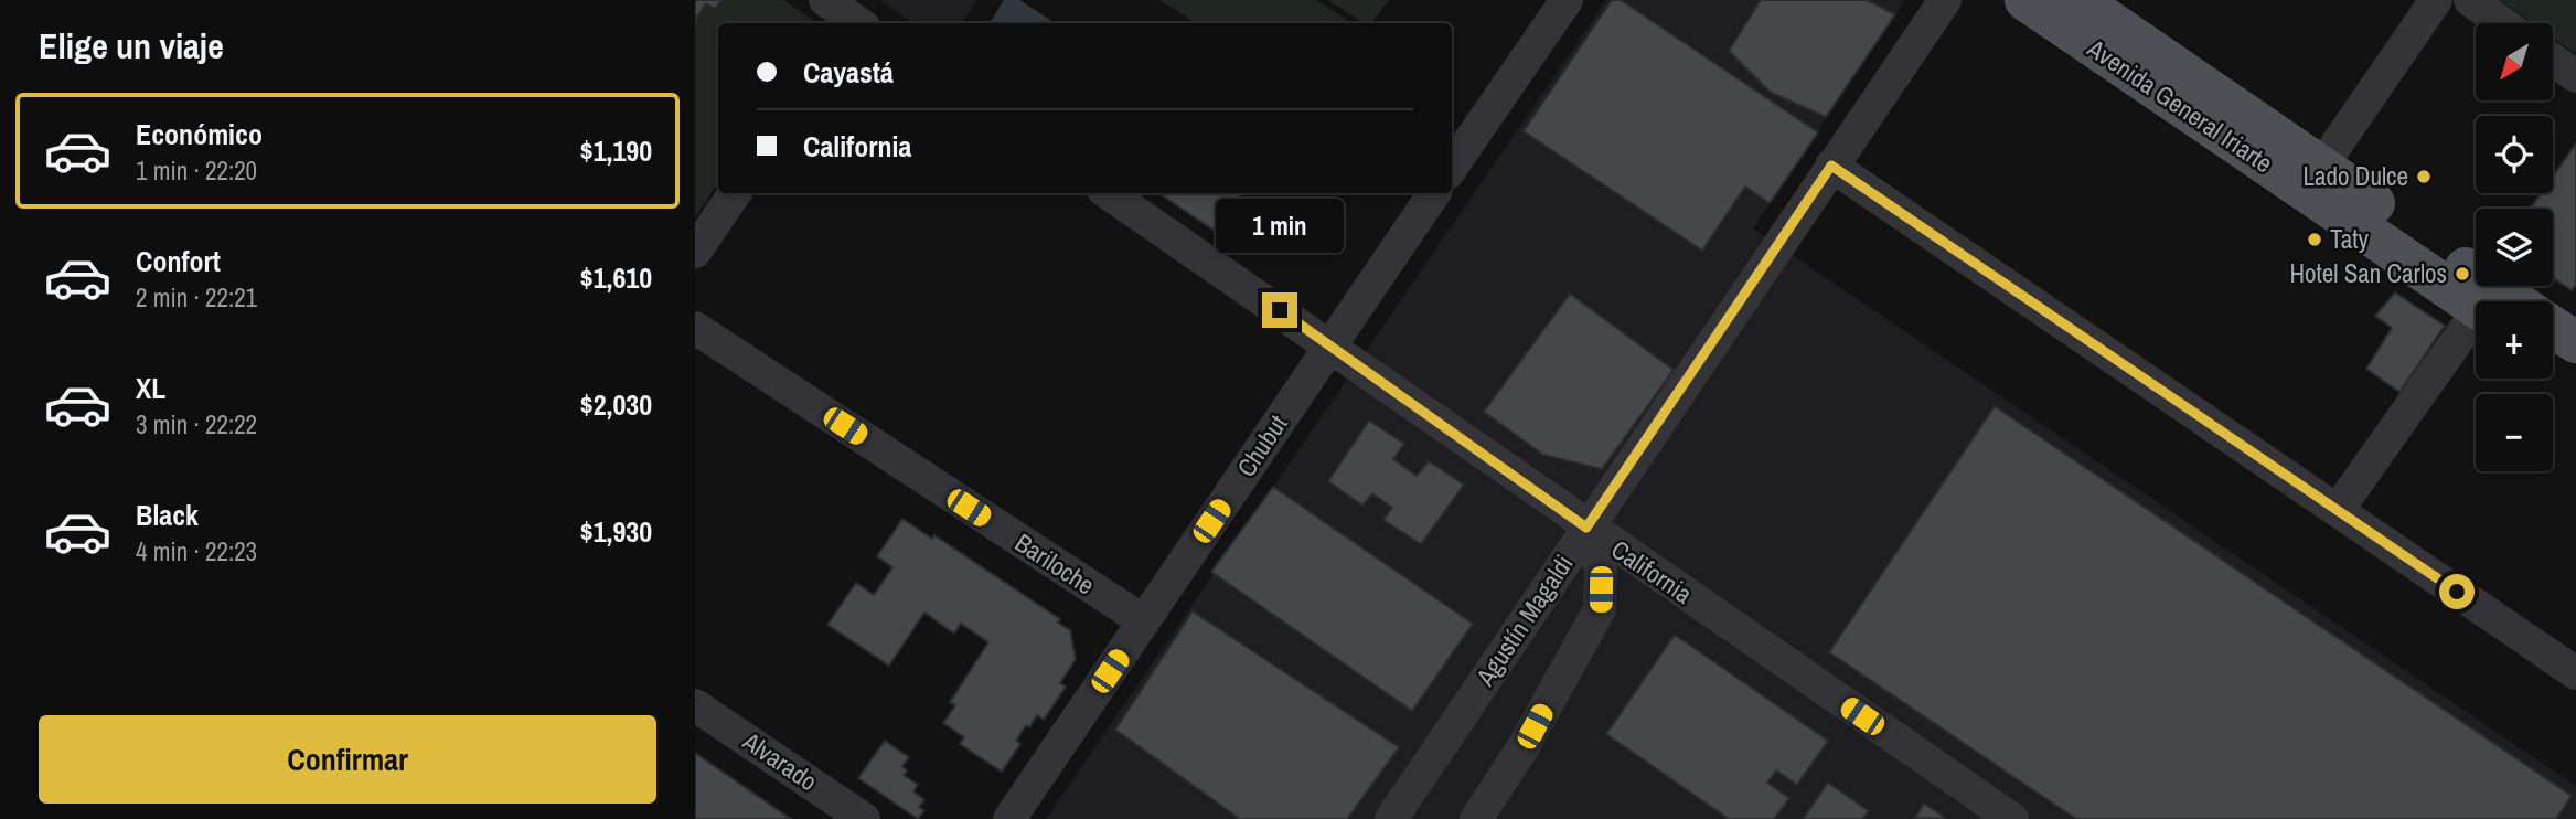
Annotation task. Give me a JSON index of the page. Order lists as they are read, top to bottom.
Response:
{
  "streets": {
    "main road": ["Avenida General Iriarte"],
    "street": [
      "Chubut",
      "Bariloche",
      "California",
      "Agustín Magaldi",
      "Alvarado"
    ]
  },
  "crossings": [
    ["Chubut", "Bariloche"],
    ["Chubut", "California"],
    ["California", "Agustín Magaldi"]
  ],
  "places": ["Lado Dulce", "Taty", "Hotel San Carlos"],
  "north": "bottom left",
  "page": {
    "heading": "Elige un viaje",
    "map_buttons": ["+", "−"],
    "banner": ["Cayastá", "California"],
    "list": [
      {
        "name": "Económico",
        "note": "1 min · 22:20",
        "value": "$1,190"
      },
      {
        "name": "Confort",
        "note": "2 min · 22:21",
        "value": "$1,610"
      },
      {
        "name": "XL",
        "note": "3 min · 22:22",
        "value": "$2,030"
      },
      {
        "name": "Black",
        "note": "4 min · 22:23",
        "value": "$1,930"
      }
    ],
    "bubble": "1 min",
    "buttons": "Confirmar"
  }
}
